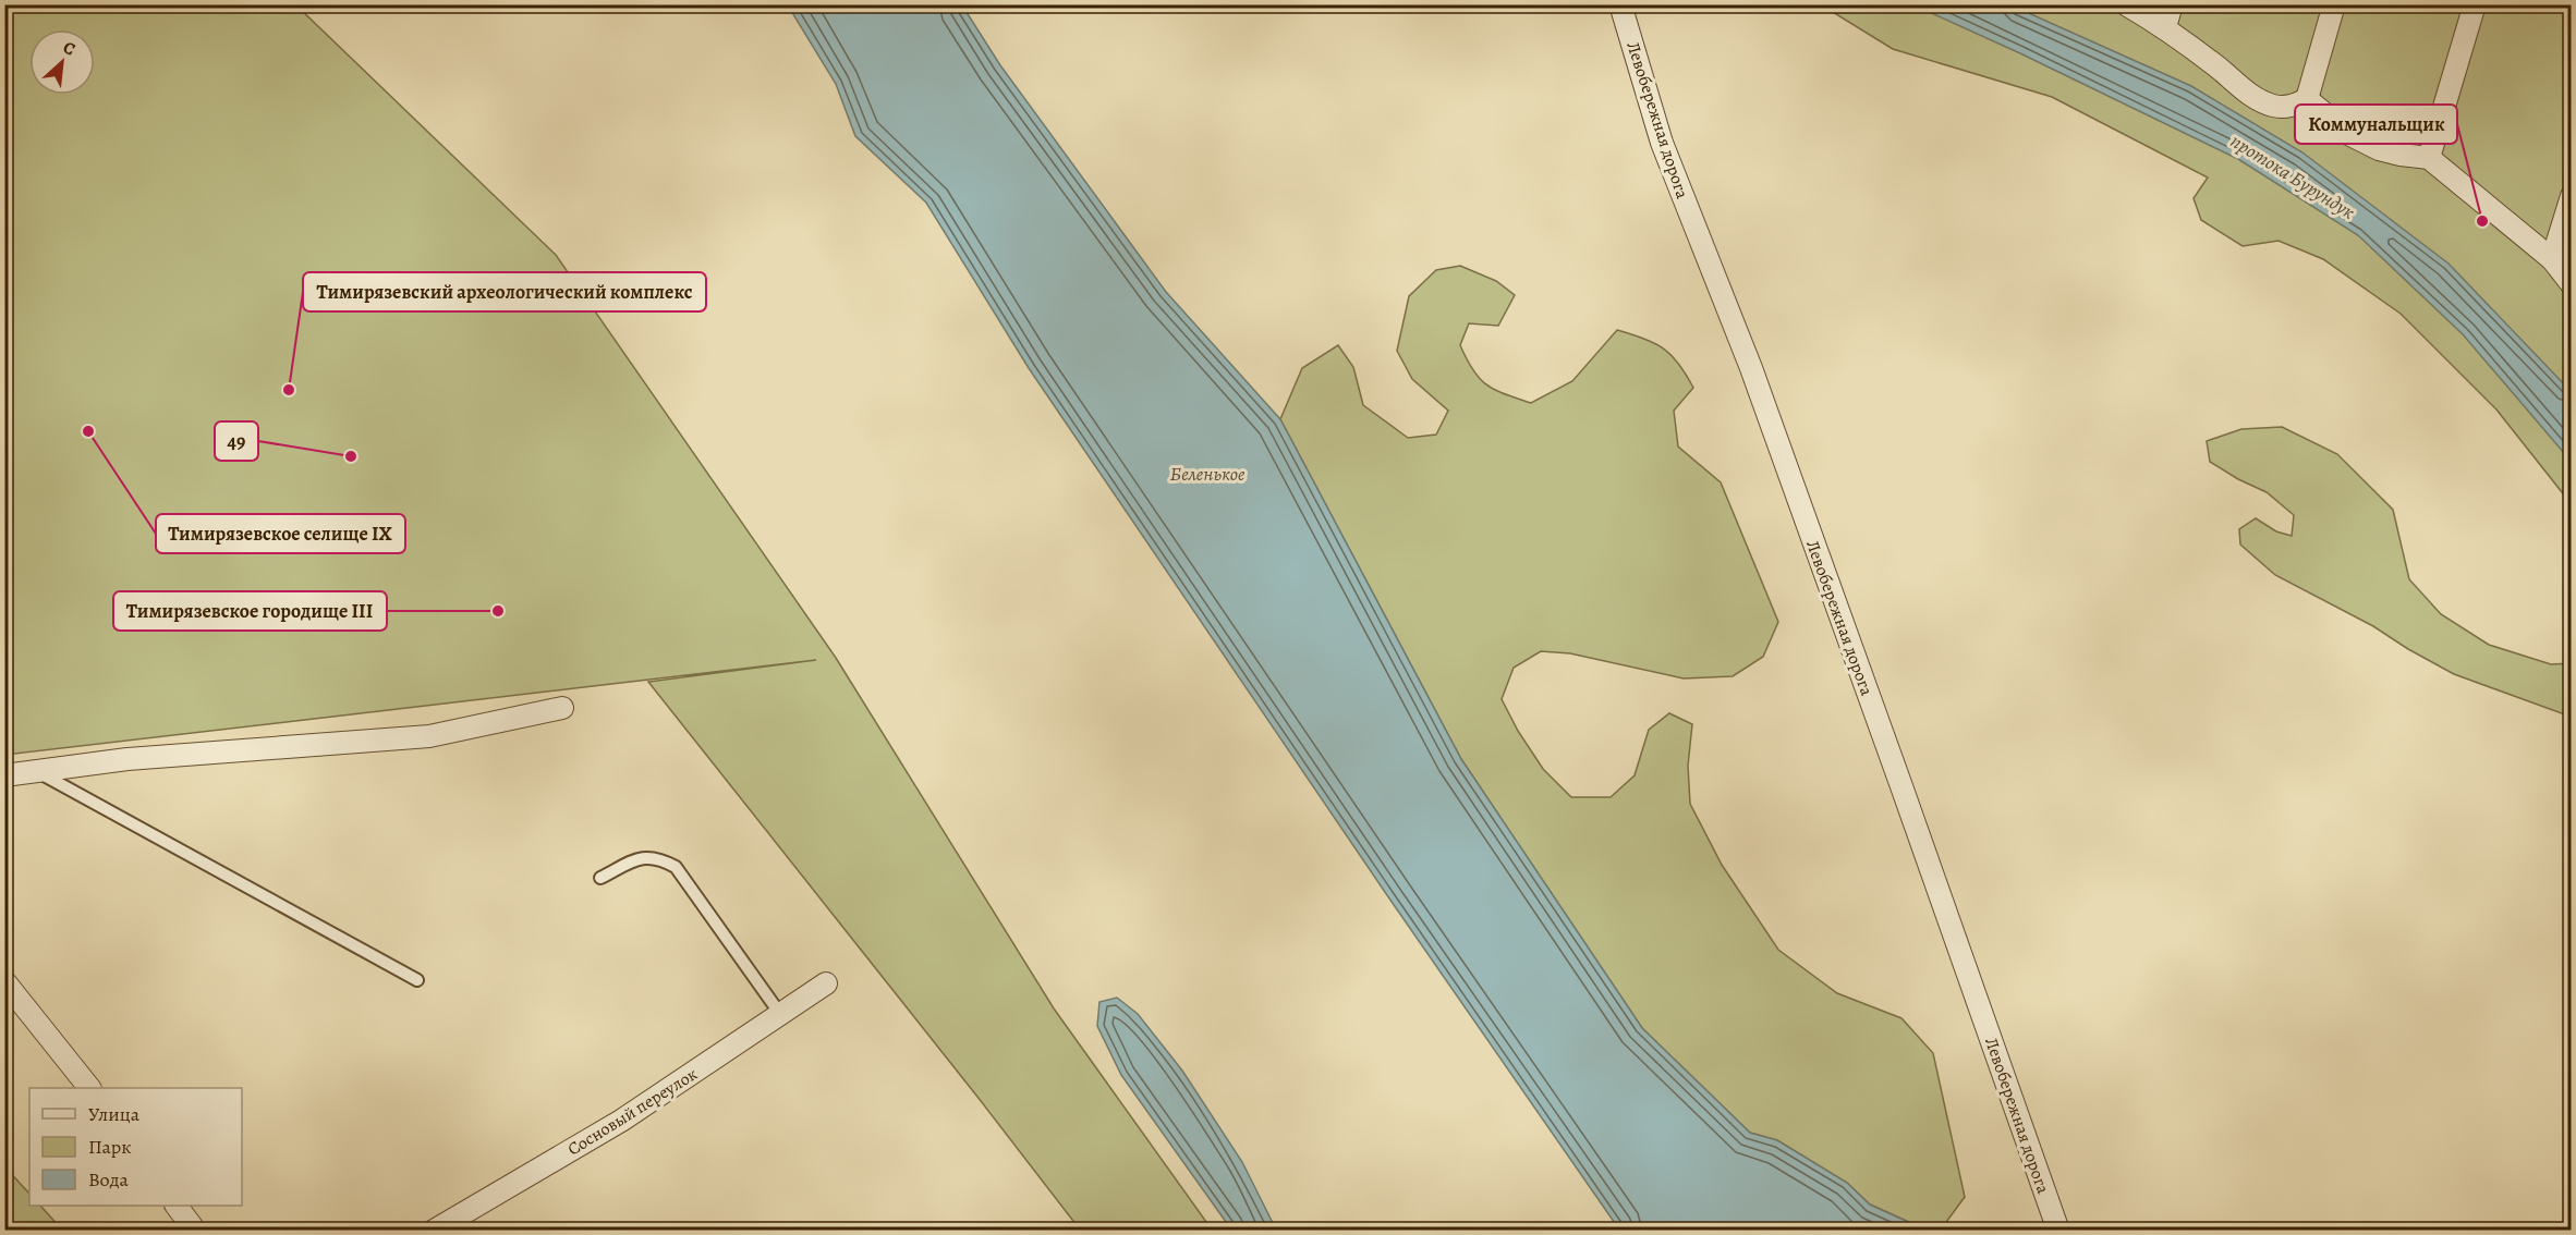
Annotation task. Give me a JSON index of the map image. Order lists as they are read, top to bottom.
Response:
{
  "streets": {
    "street": ["Левобережная дорога", "Сосновый переулок"]
  },
  "water": ["протока Бурундук", "Беленькое"],
  "places": [
    "Коммунальщик",
    "Тимирязевский археологический комплекс",
    "Тимирязевское селище IX",
    "49",
    "Тимирязевское городище III"
  ],
  "legend": ["Улица", "Парк", "Вода"],
  "north": "top right"
}
